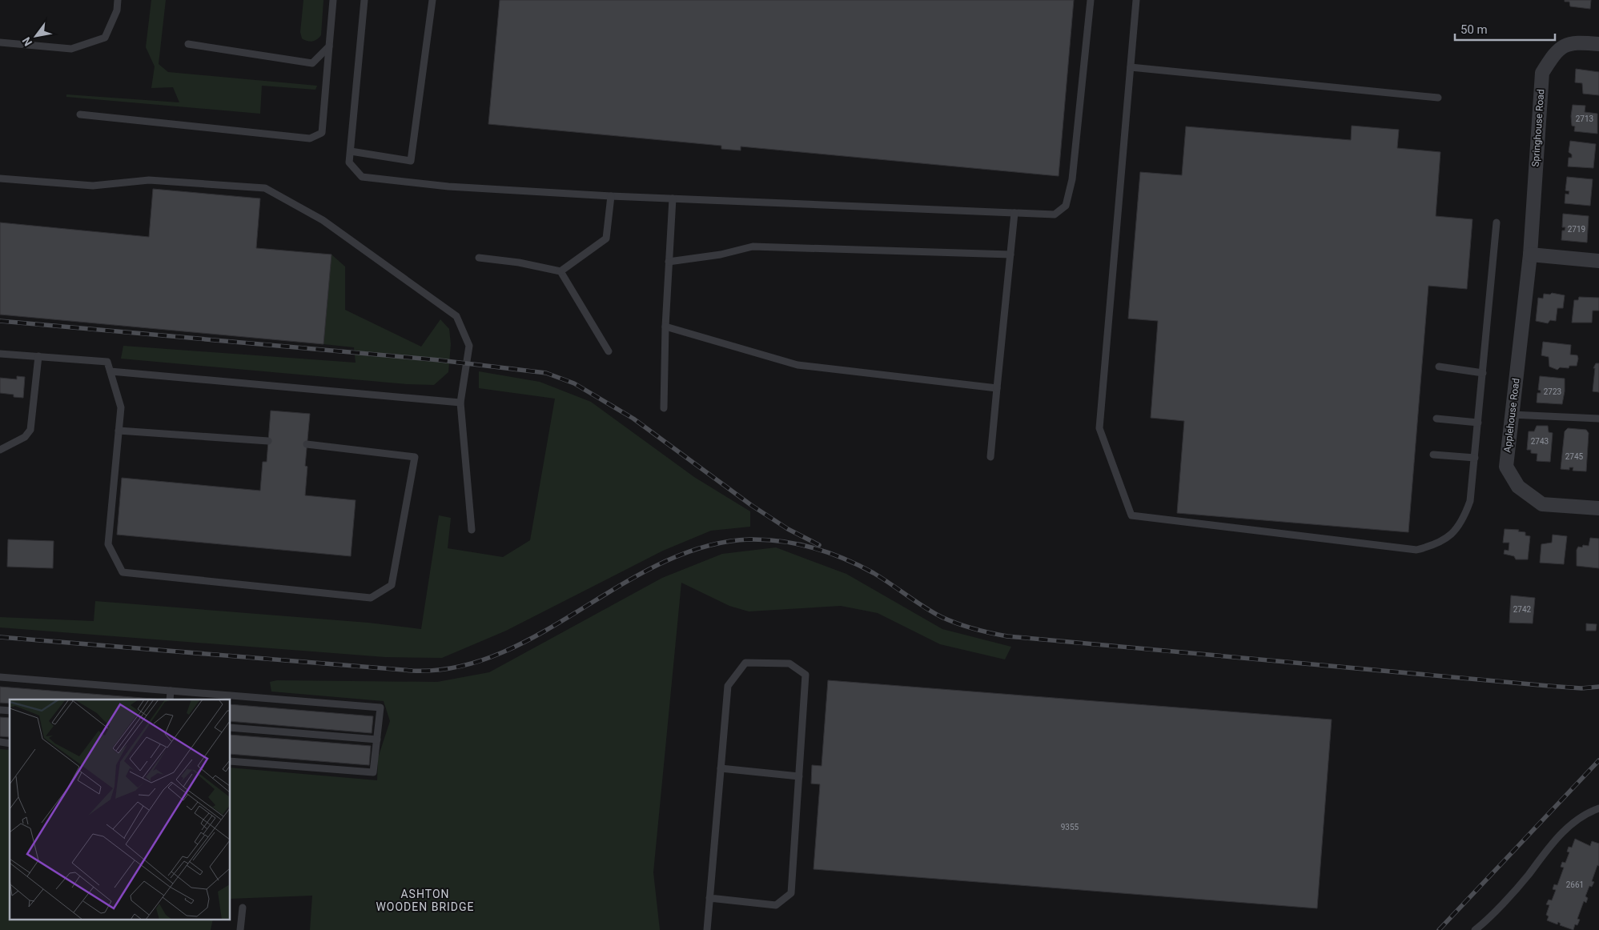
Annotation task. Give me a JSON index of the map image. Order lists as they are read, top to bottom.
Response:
{
  "streets": {
    "street": ["Springhouse Road", "Applehouse Road"]
  },
  "crossings": [
    ["Springhouse Road", "Applehouse Road"]
  ],
  "districts": ["ASHTON WOODEN BRIDGE"],
  "house_numbers": [
    "2713",
    "2719",
    "2723",
    "2743",
    "2745",
    "2742",
    "9355",
    "2661"
  ],
  "scale_bar": "50 m",
  "north": "bottom left"
}
